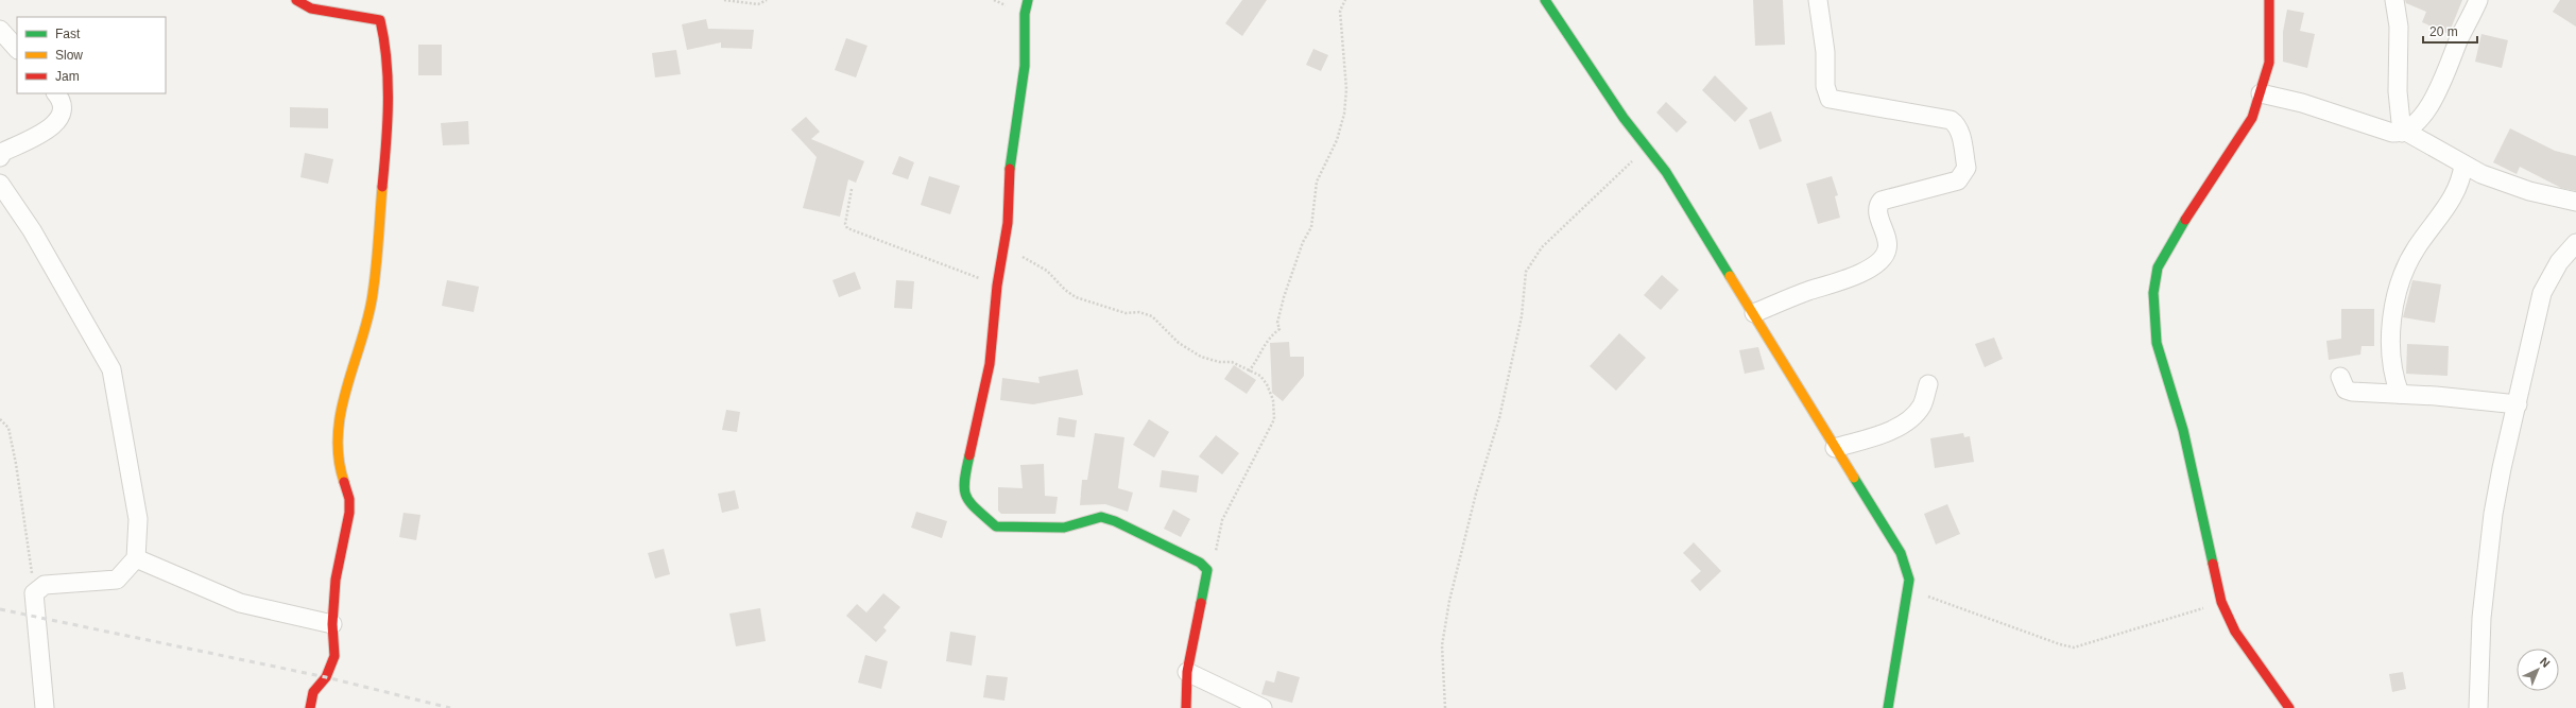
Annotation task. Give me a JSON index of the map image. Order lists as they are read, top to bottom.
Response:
{
  "legend": ["Fast", "Slow", "Jam"],
  "scale_bar": "20 m",
  "north": "top right"
}
